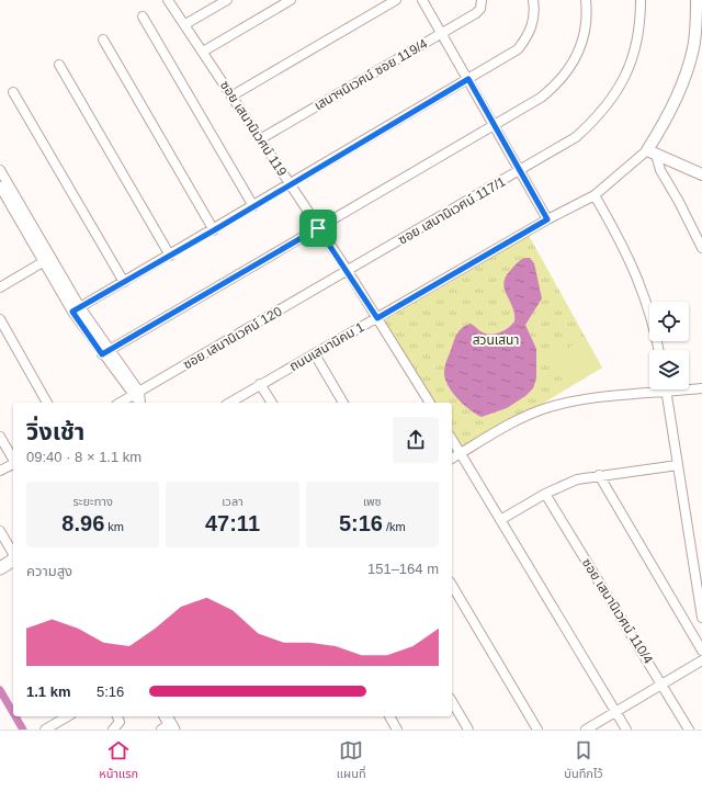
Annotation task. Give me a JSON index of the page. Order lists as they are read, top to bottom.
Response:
{
  "streets": {
    "street": [
      "เสนาฯนิเวศน์ ซอย 119/4",
      "ซอย เสนานิเวศน์ 119",
      "ซอย เสนานิเวศน์ 117/1",
      "ซอย เสนานิเวศน์ 120",
      "ถนนเสนานิคม 1",
      "ซอย เสนานิเวศน์ 110/4"
    ]
  },
  "crossings": [
    ["เสนาฯนิเวศน์ ซอย 119/4", "ซอย เสนานิเวศน์ 119"],
    ["ซอย เสนานิเวศน์ 119", "ซอย เสนานิเวศน์ 117/1"],
    ["ซอย เสนานิเวศน์ 119", "ซอย เสนานิเวศน์ 120"],
    ["ซอย เสนานิเวศน์ 119", "ถนนเสนานิคม 1"],
    ["ซอย เสนานิเวศน์ 117/1", "ซอย เสนานิเวศน์ 120"]
  ],
  "parks": ["สวนเสนา"],
  "page": {
    "heading": ["วิ่งเช้า", "09:40 · 8 × 1.1 km"],
    "stats": [
      ["ระยะทาง", "8.96 km"],
      ["เวลา", "47:11"],
      ["เพซ", "5:16 /km"]
    ],
    "chart": ["ความสูง", "151–164 m"],
    "list": [
      {
        "name": "1.1 km",
        "note": "5:16"
      }
    ],
    "tabs": ["หน้าแรก", "แผนที่", "บันทึกไว้"]
  }
}
